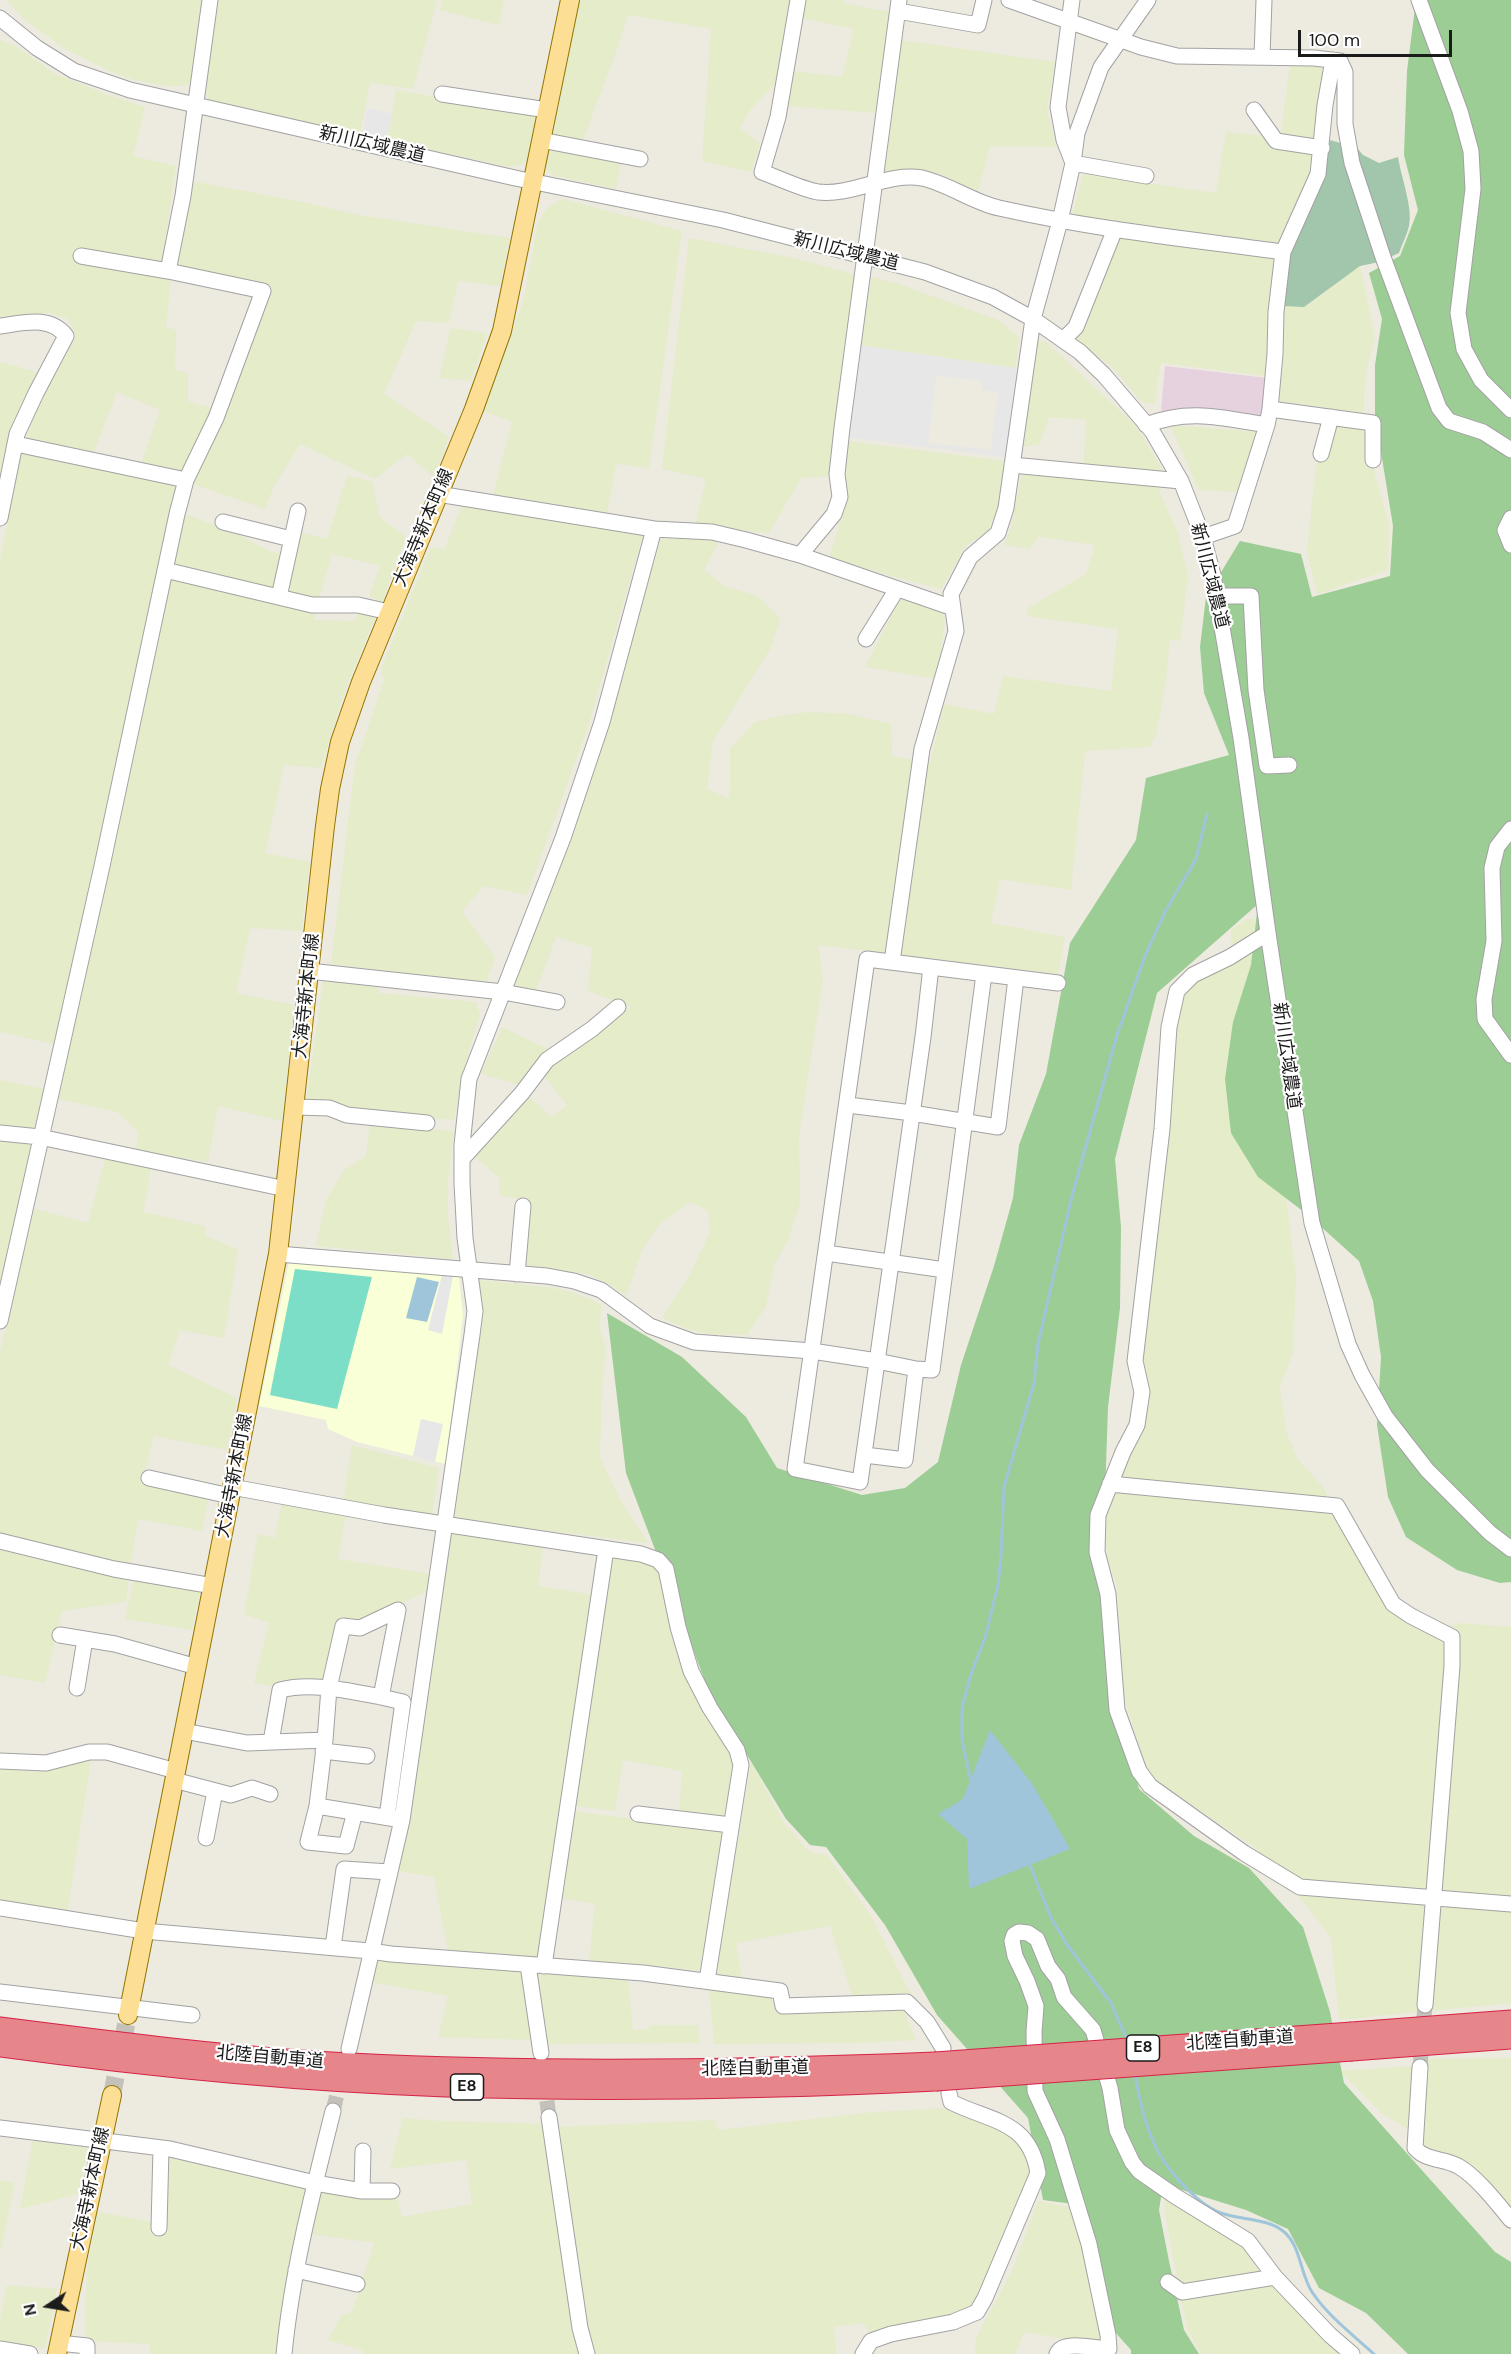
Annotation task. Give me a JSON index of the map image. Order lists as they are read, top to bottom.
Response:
{
  "streets": {
    "highway": ["北陸自動車道", "E8"],
    "main road": ["大海寺新本町線"],
    "street": ["新川広域農道"]
  },
  "crossings": [
    ["新川広域農道", "大海寺新本町線"]
  ],
  "scale_bar": "100 m",
  "north": "left"
}
